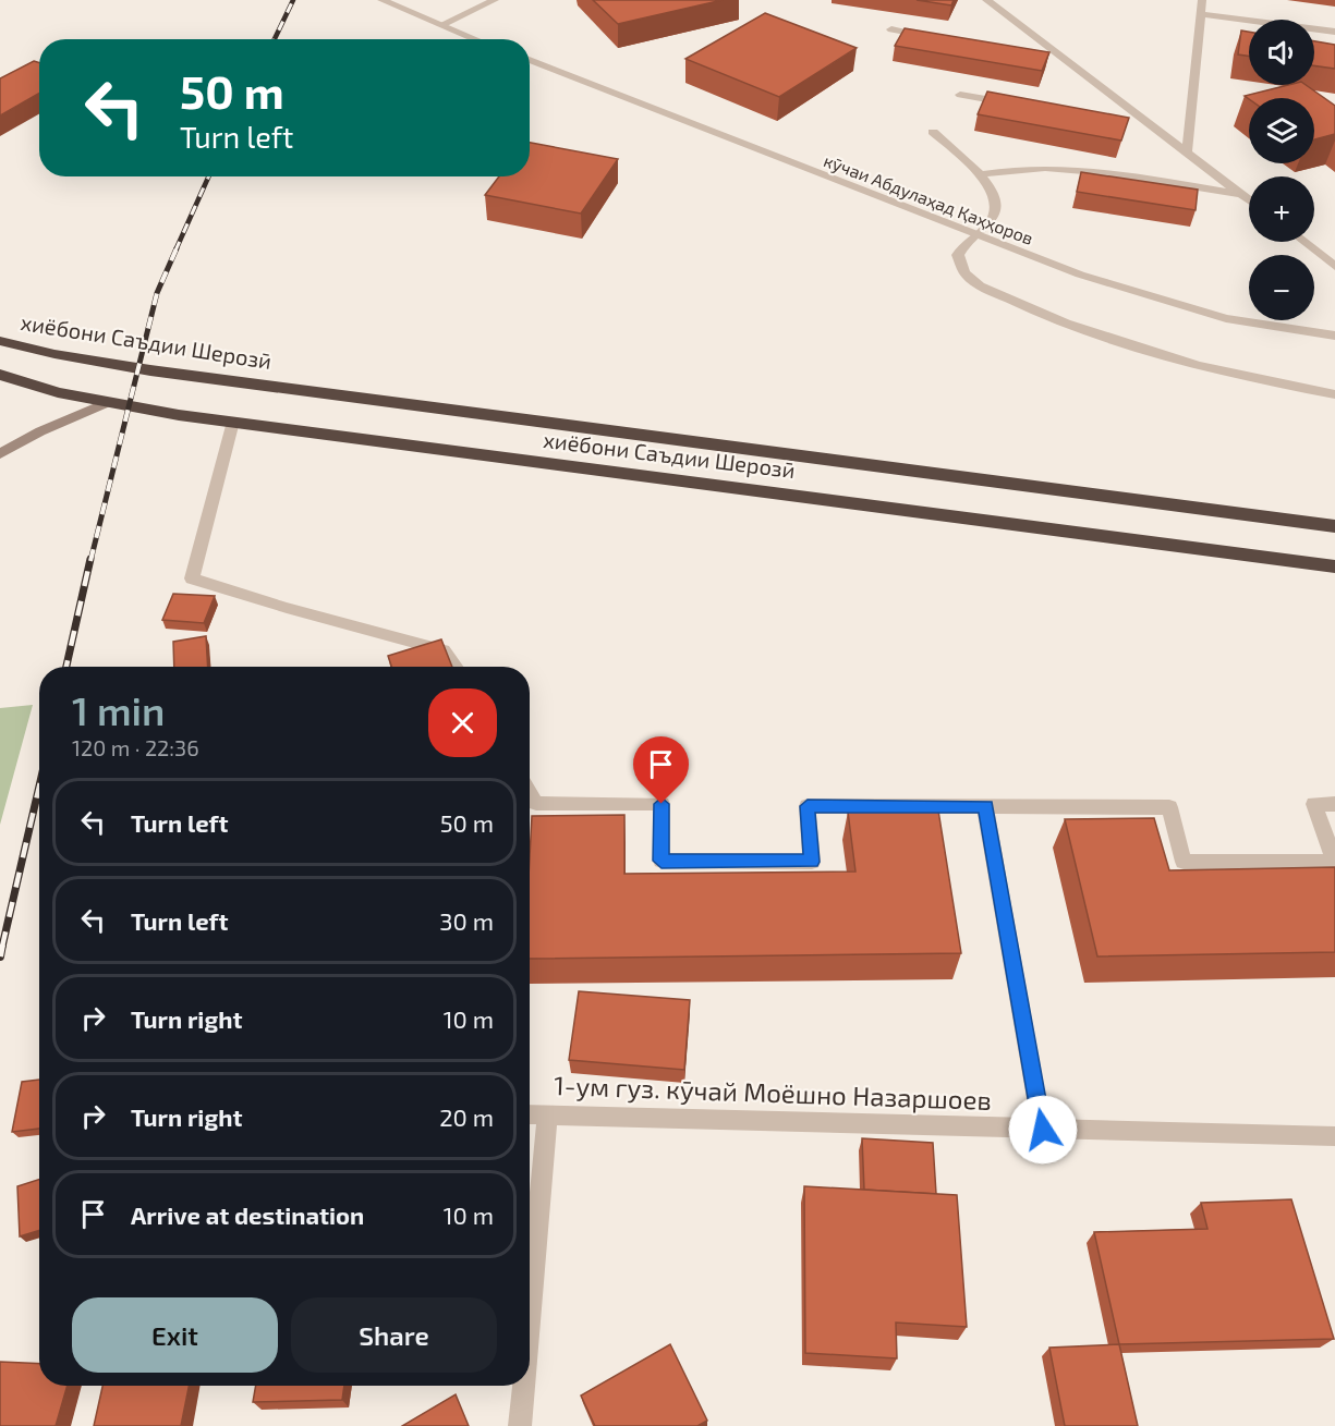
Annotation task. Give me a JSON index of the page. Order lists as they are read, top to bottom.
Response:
{
  "streets": {
    "highway": ["хиёбони Саъдии Шерозӣ"],
    "street": ["кӯчаи Абдулаҳад Қаҳҳоров", "1-ум гуз. кӯчай Моёшно Назаршоев"]
  },
  "page": {
    "map_buttons": ["+", "−"],
    "turn": ["50 m", "Turn left"],
    "heading": ["1 min", "120 m · 22:36"],
    "list": [
      {
        "name": "Turn left",
        "value": "50 m"
      },
      {
        "name": "Turn left",
        "value": "30 m"
      },
      {
        "name": "Turn right",
        "value": "10 m"
      },
      {
        "name": "Turn right",
        "value": "20 m"
      },
      {
        "name": "Arrive at destination",
        "value": "10 m"
      }
    ],
    "buttons": ["Exit", "Share"]
  }
}
